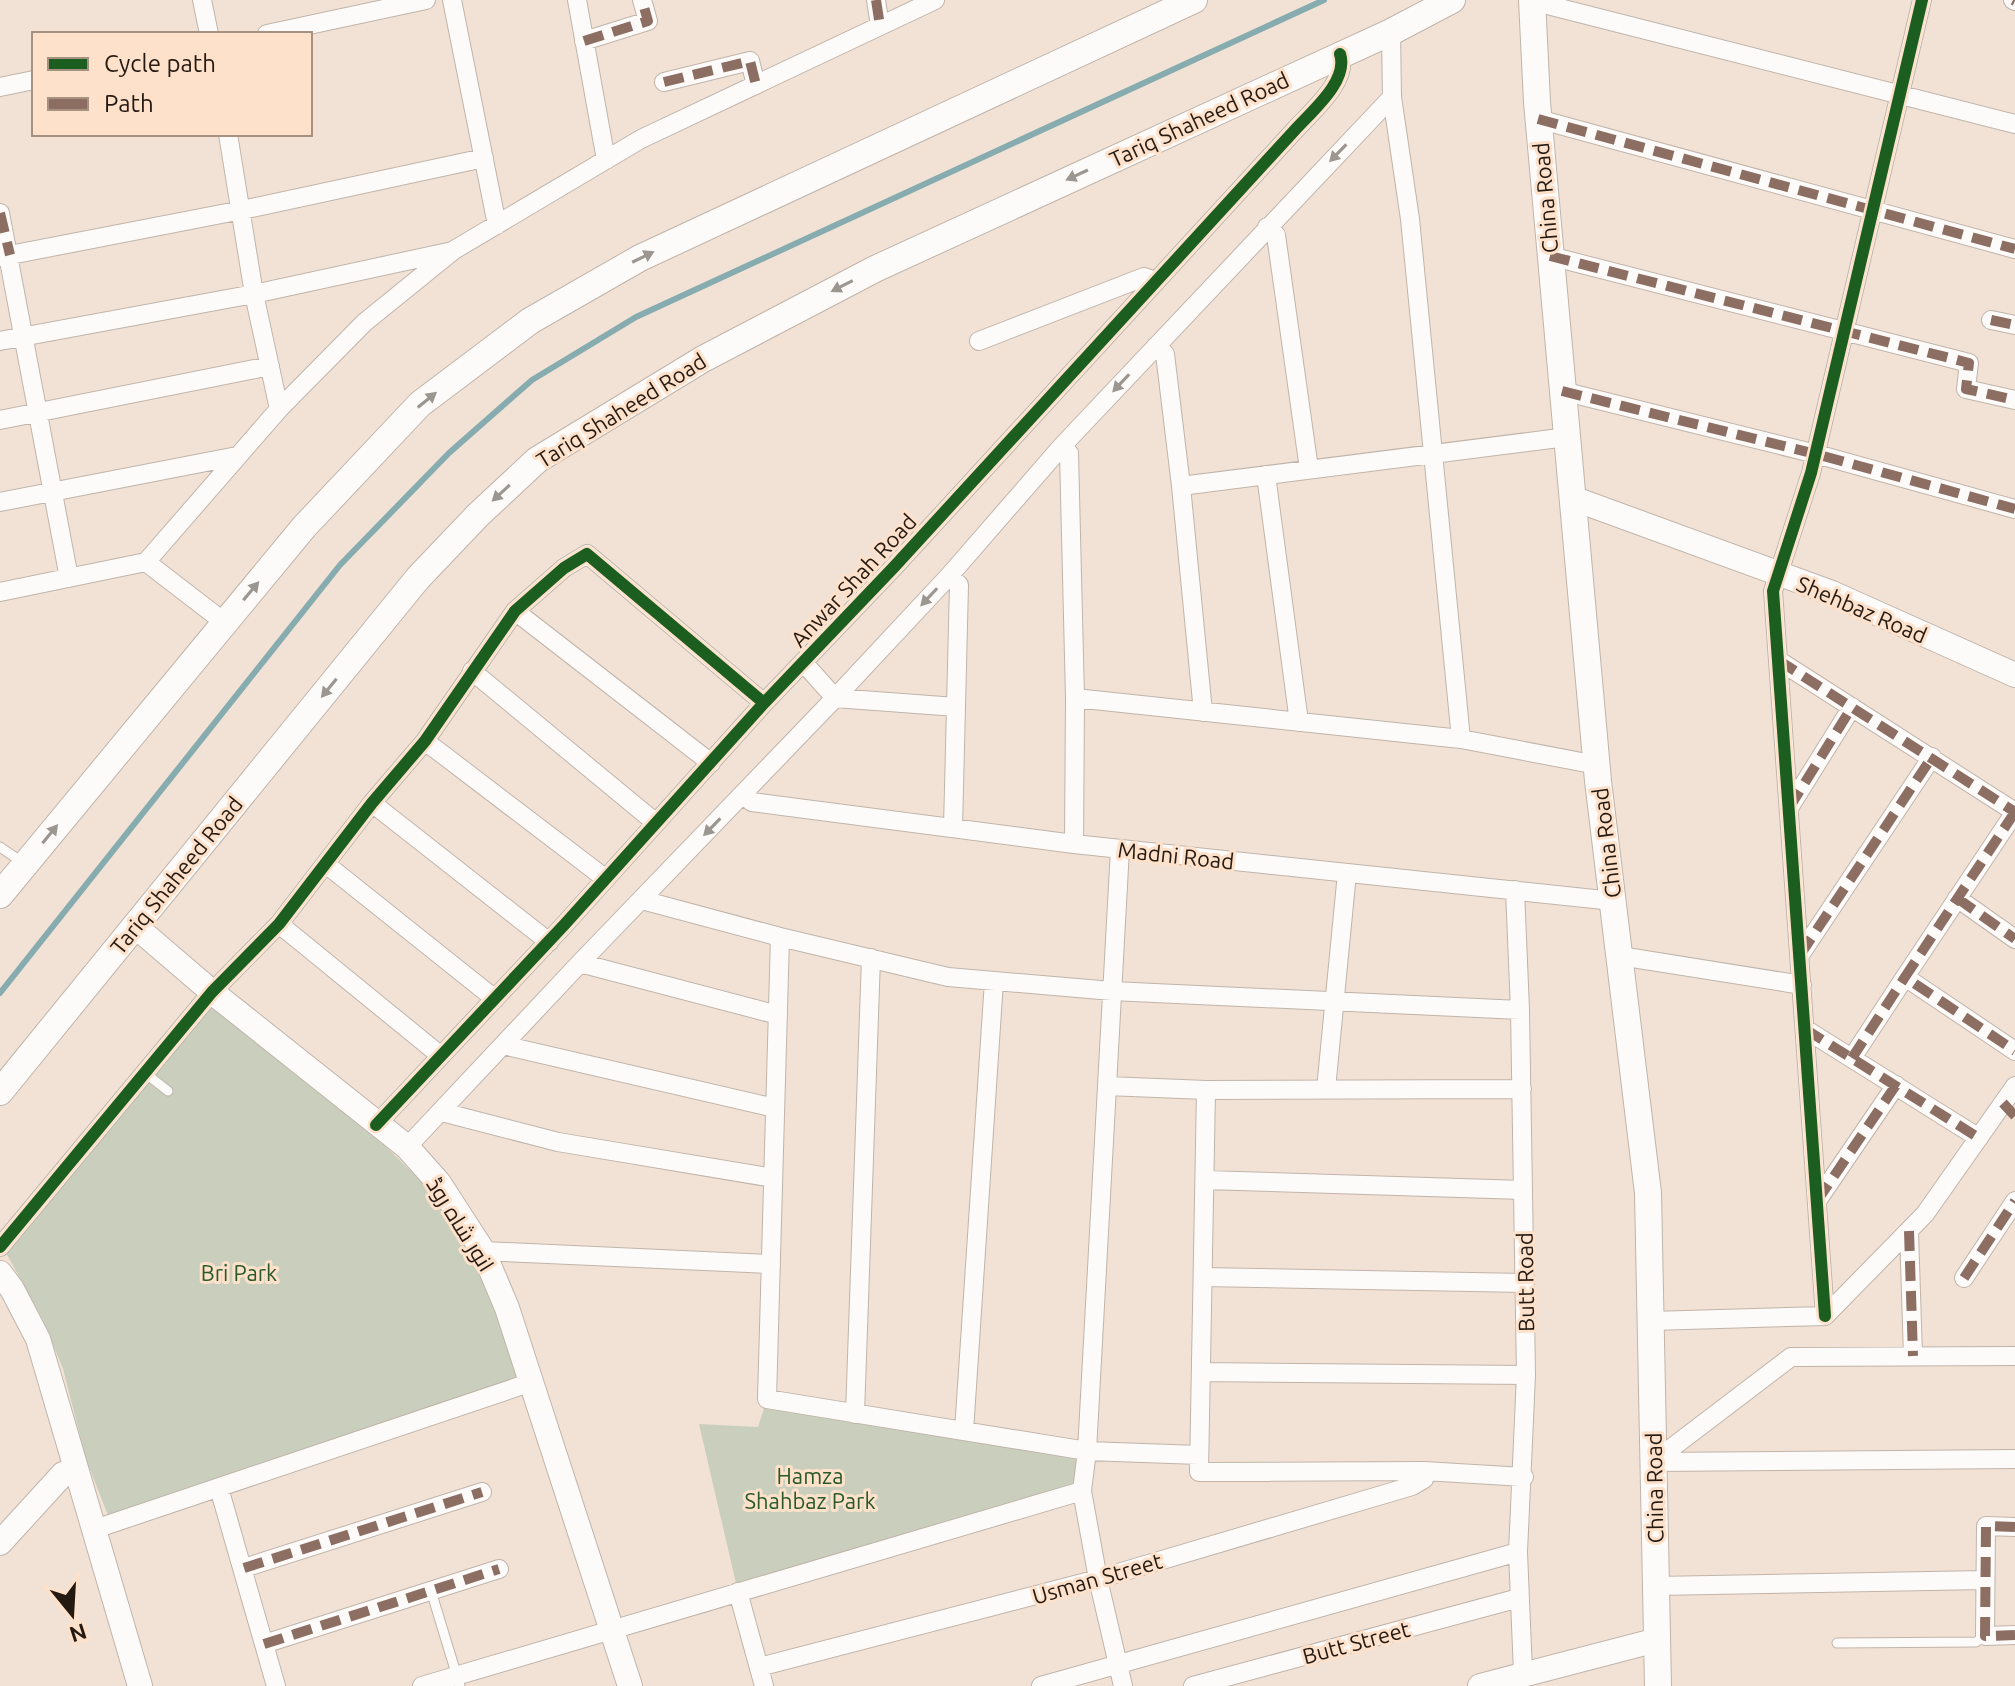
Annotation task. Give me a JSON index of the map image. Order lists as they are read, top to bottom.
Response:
{
  "streets": {
    "main road": ["Tariq Shaheed Road", "China Road"],
    "street": [
      "Anwar Shah Road",
      "Shehbaz Road",
      "Madni Road",
      "انور شاہ روڈ",
      "Butt Road",
      "Usman Street",
      "Butt Street"
    ]
  },
  "crossings": [
    ["Tariq Shaheed Road", "Anwar Shah Road"],
    ["Tariq Shaheed Road", "انور شاہ روڈ"],
    ["China Road", "Shehbaz Road"],
    ["China Road", "Madni Road"],
    ["Anwar Shah Road", "انور شاہ روڈ"],
    ["Madni Road", "Butt Road"],
    ["Butt Road", "Butt Street"]
  ],
  "parks": ["Bri Park", "Hamza Shahbaz Park"],
  "legend": ["Cycle path", "Path"],
  "north": "bottom"
}
